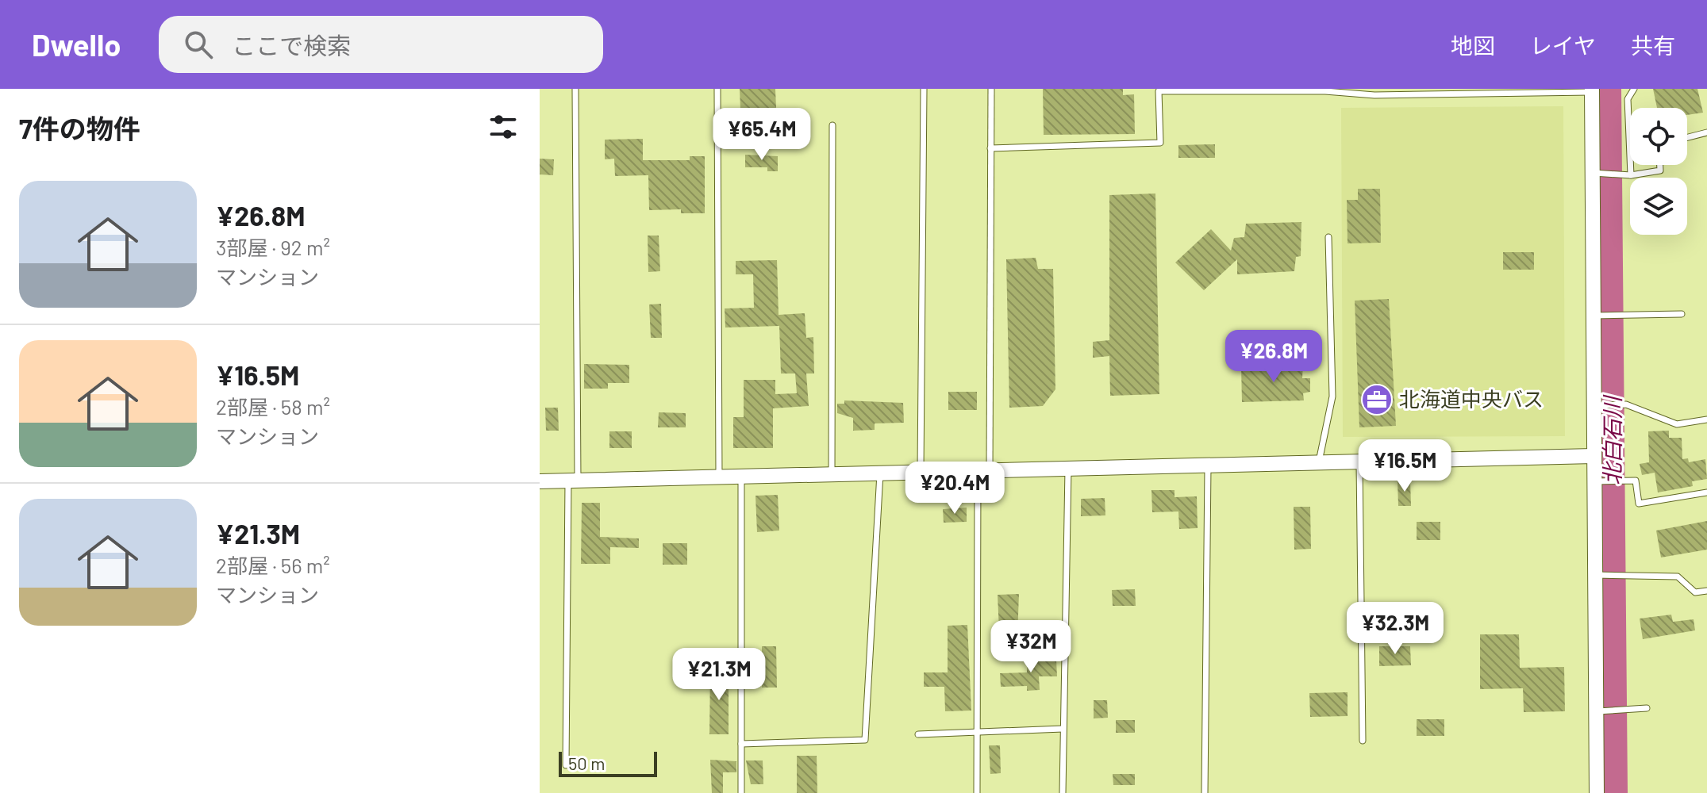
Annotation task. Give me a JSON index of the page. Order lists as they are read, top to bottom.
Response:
{
  "water": ["北白石川"],
  "places": {
    "office": ["北海道中央バス"]
  },
  "scale_bar": "50 m",
  "page": {
    "header": "Dwello",
    "search": "ここで検索",
    "nav": ["地図", "レイヤ", "共有"],
    "heading": "7件の物件",
    "price": [
      "¥65.4M",
      "¥26.8M",
      "¥16.5M",
      "¥20.4M",
      "¥32.3M",
      "¥32M",
      "¥21.3M"
    ],
    "list": [
      {
        "name": "¥26.8M",
        "note": "3部屋 · 92 m² · マンション"
      },
      {
        "name": "¥16.5M",
        "note": "2部屋 · 58 m² · マンション"
      },
      {
        "name": "¥21.3M",
        "note": "2部屋 · 56 m² · マンション"
      }
    ],
    "scale": "50 m"
  }
}
